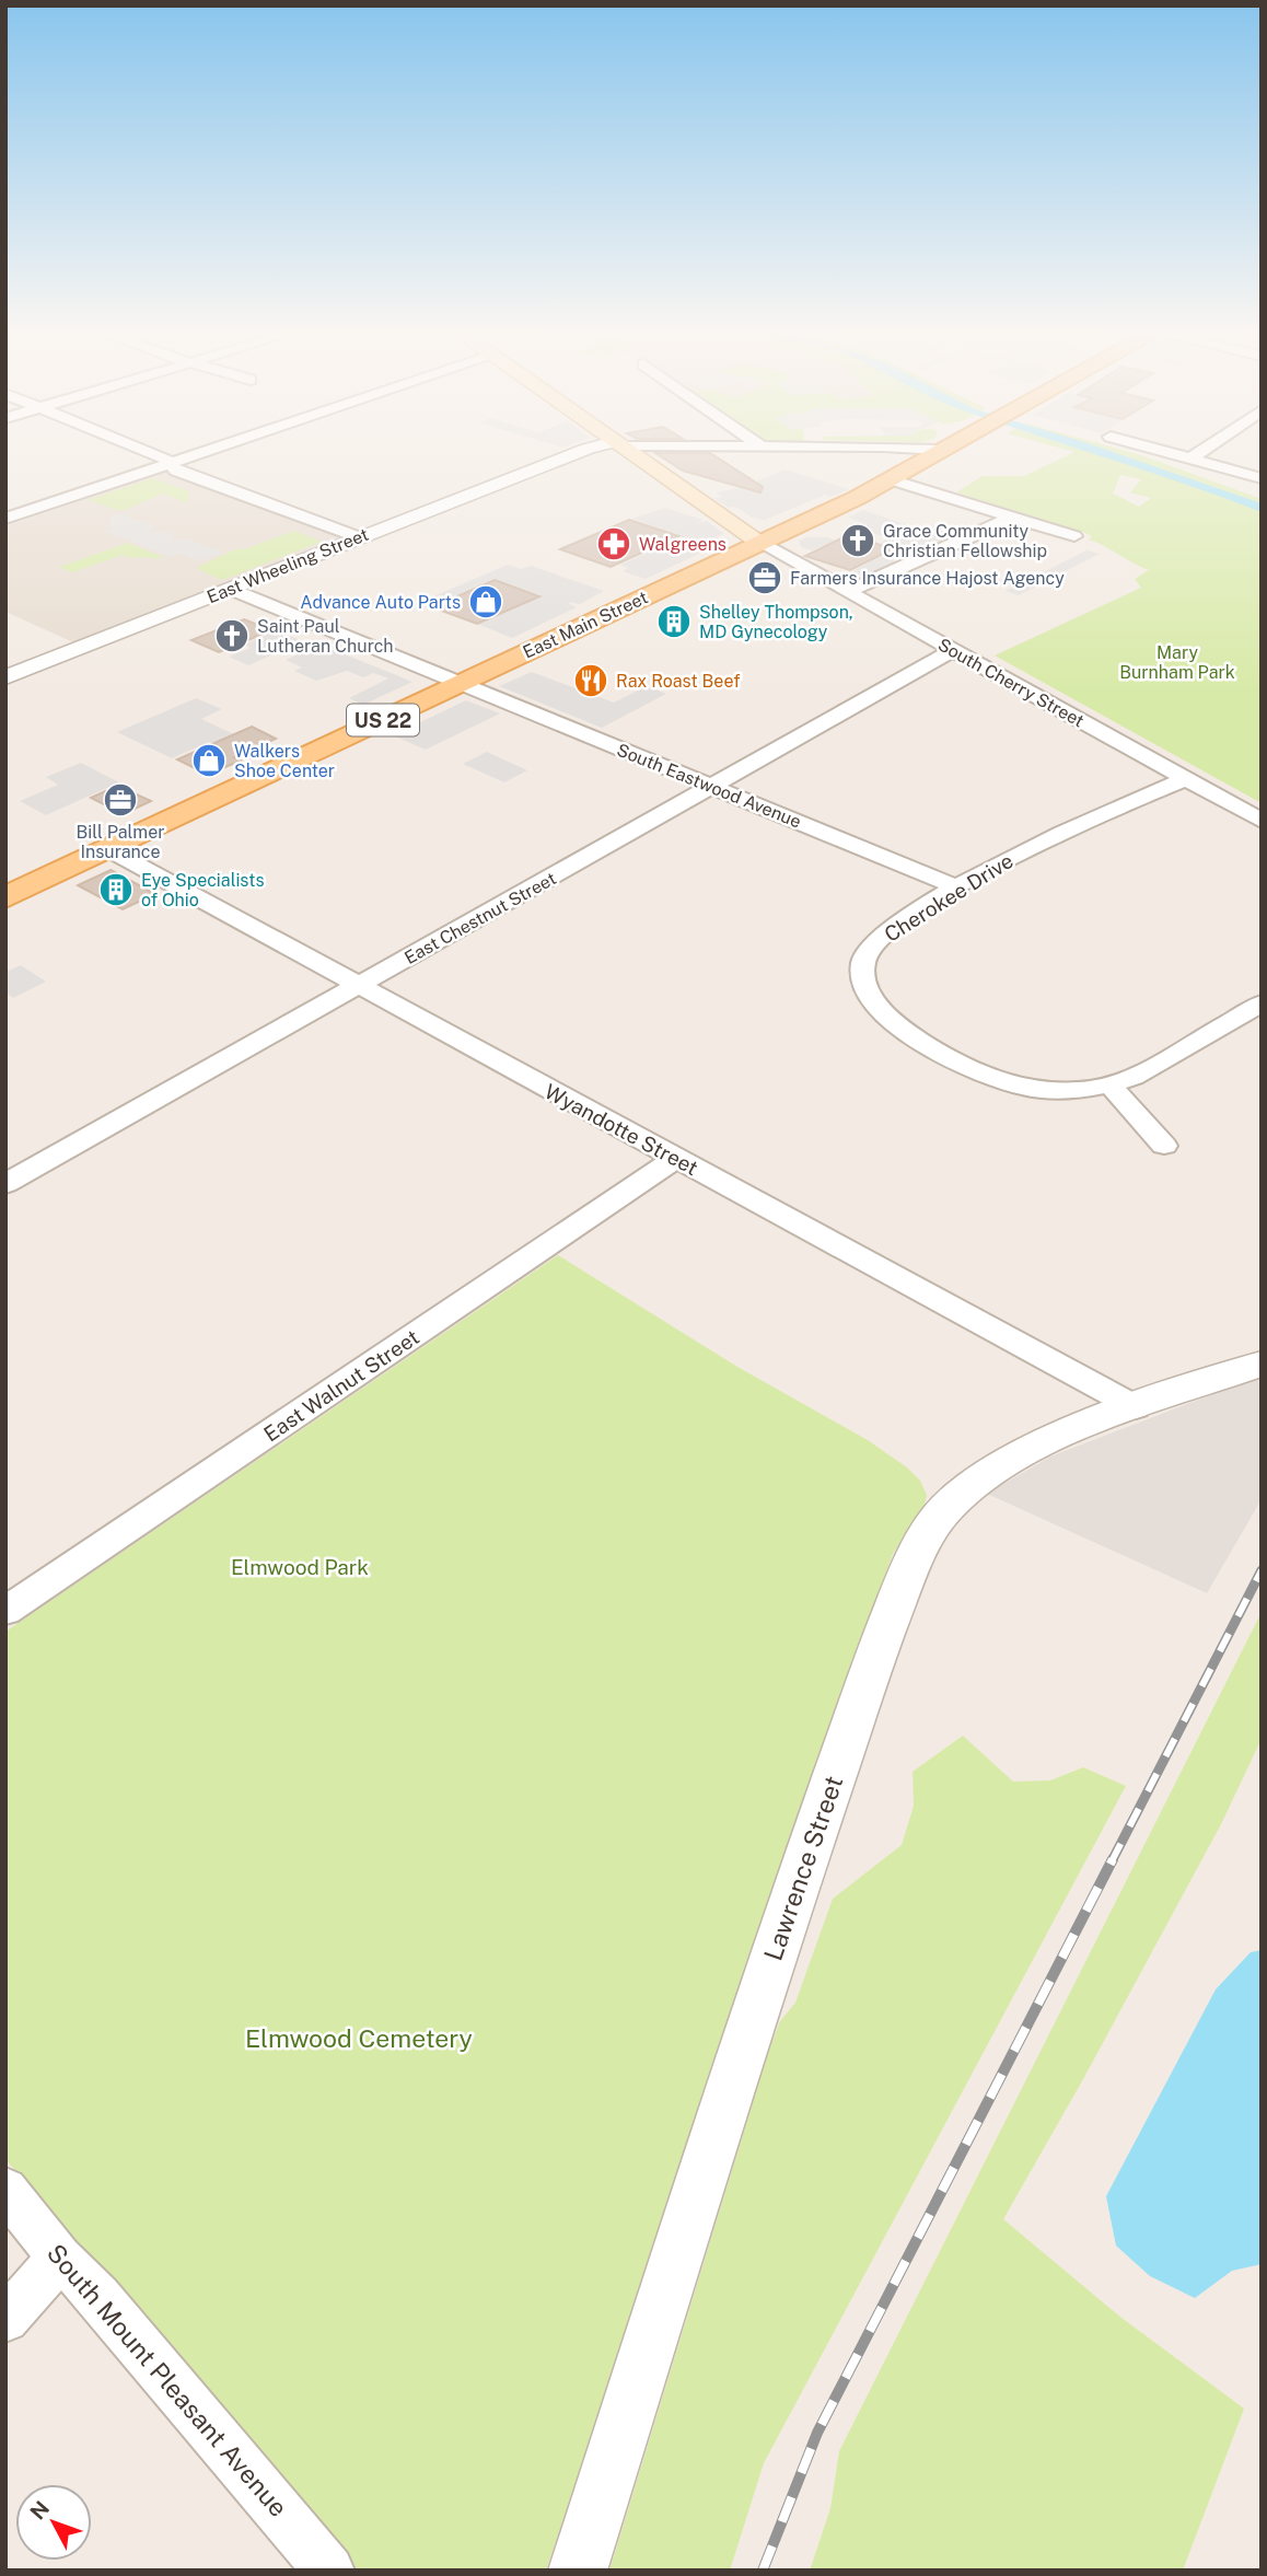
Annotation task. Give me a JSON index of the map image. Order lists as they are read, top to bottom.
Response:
{
  "streets": {
    "main road": ["East Main Street", "US 22"],
    "street": [
      "East Wheeling Street",
      "South Cherry Street",
      "South Eastwood Avenue",
      "Cherokee Drive",
      "East Chestnut Street",
      "Wyandotte Street",
      "East Walnut Street",
      "Lawrence Street",
      "South Mount Pleasant Avenue"
    ]
  },
  "crossings": [
    ["East Main Street", "South Cherry Street"],
    ["East Main Street", "South Eastwood Avenue"],
    ["East Main Street", "Wyandotte Street"],
    ["South Cherry Street", "Cherokee Drive"],
    ["South Cherry Street", "East Chestnut Street"],
    ["South Eastwood Avenue", "Cherokee Drive"],
    ["South Eastwood Avenue", "East Chestnut Street"],
    ["East Chestnut Street", "Wyandotte Street"],
    ["Wyandotte Street", "East Walnut Street"],
    ["Wyandotte Street", "Lawrence Street"]
  ],
  "parks": ["Mary Burnham Park", "Elmwood Park", "Elmwood Cemetery"],
  "places": {
    "church": ["Grace Community Christian Fellowship", "Saint Paul Lutheran Church"],
    "pharmacy": ["Walgreens"],
    "office": ["Farmers Insurance Hajost Agency", "Bill Palmer Insurance"],
    "shop": ["Advance Auto Parts", "Walkers Shoe Center"],
    "building": ["Shelley Thompson, MD Gynecology", "Eye Specialists of Ohio"],
    "restaurant": ["Rax Roast Beef"]
  },
  "north": "top left"
}
